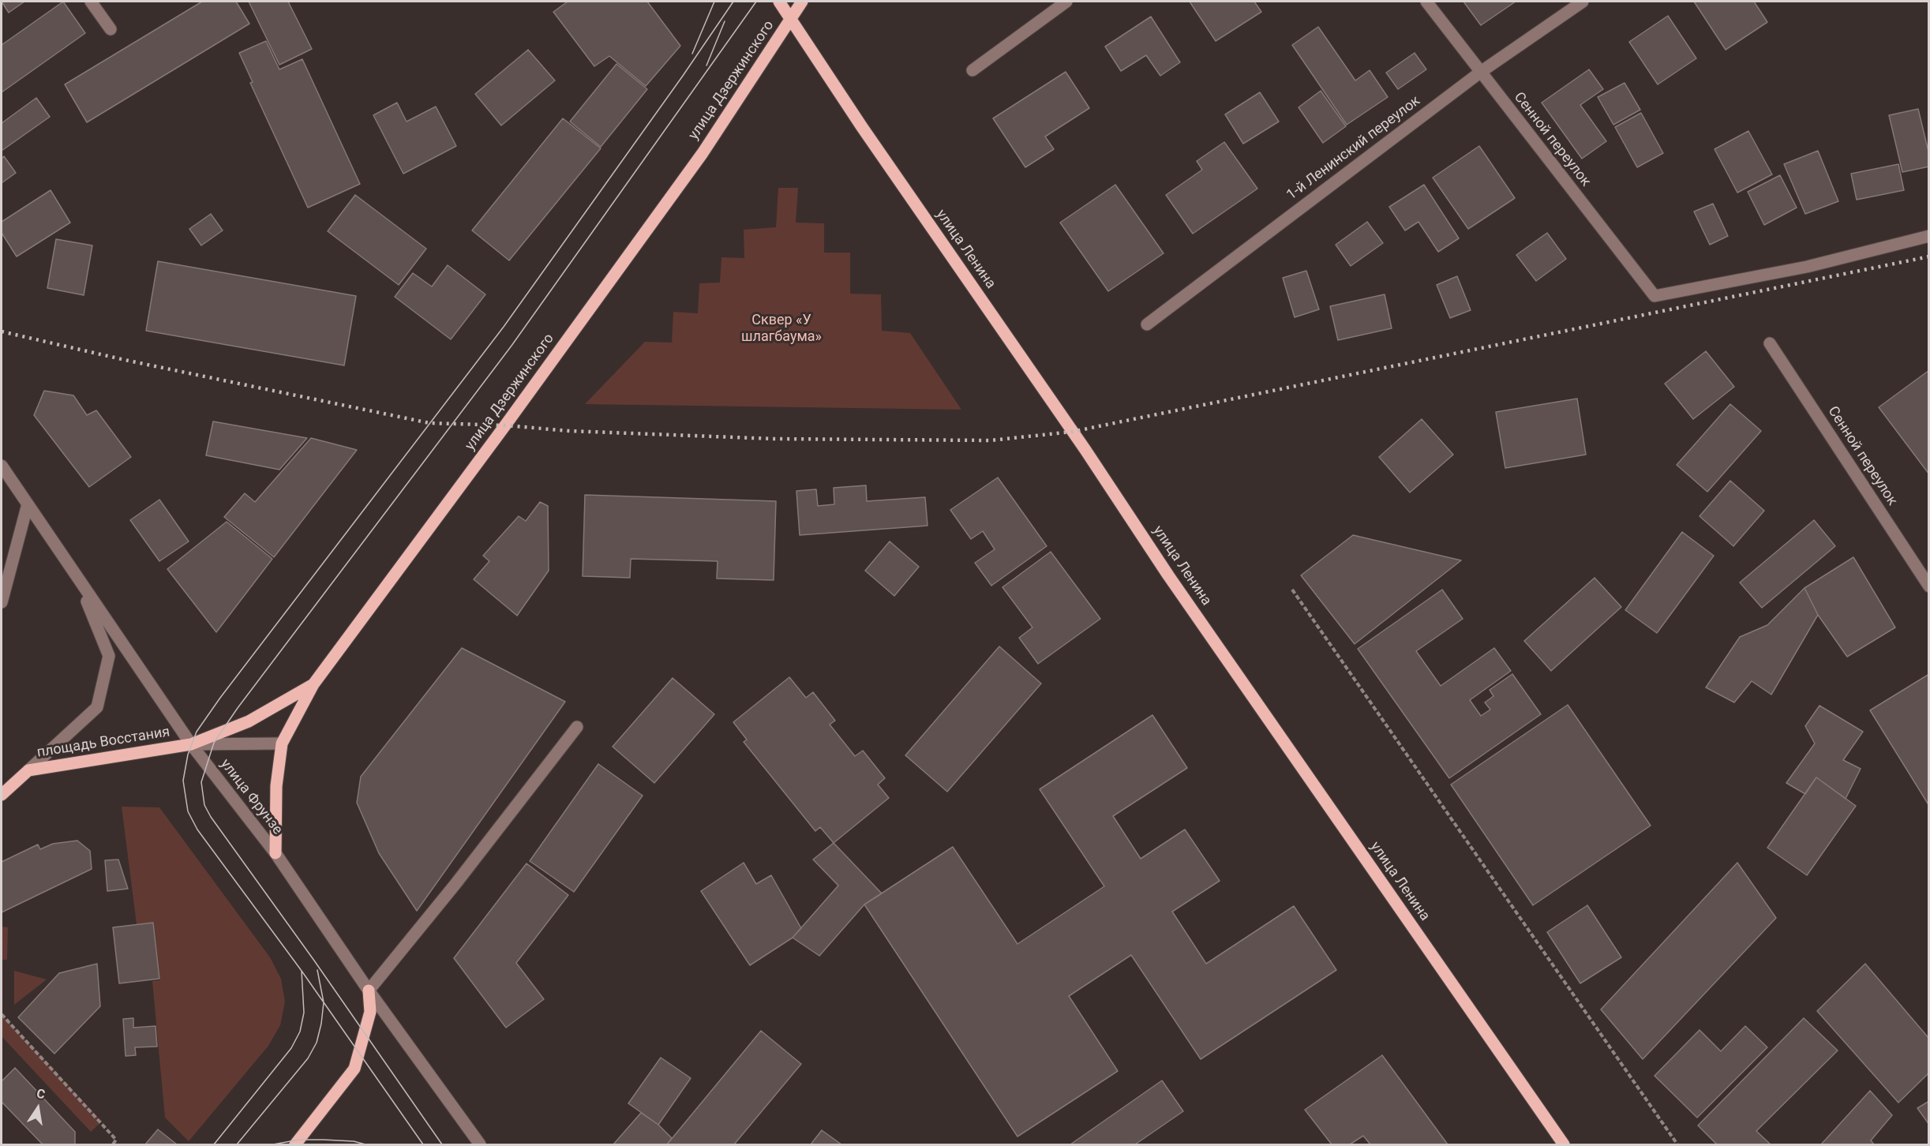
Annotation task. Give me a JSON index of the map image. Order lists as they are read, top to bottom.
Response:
{
  "streets": {
    "main road": ["улица Дзержинского", "улица Ленина", "площадь Восстания"],
    "street": ["Сенной переулок", "1-й Ленинский переулок", "улица Фрунзе"]
  },
  "crossings": [
    ["улица Дзержинского", "улица Ленина"],
    ["улица Дзержинского", "площадь Восстания"],
    ["улица Дзержинского", "улица Фрунзе"],
    ["Сенной переулок", "1-й Ленинский переулок"],
    ["площадь Восстания", "улица Фрунзе"]
  ],
  "parks": ["Сквер «У шлагбаума»"],
  "north": "top"
}
